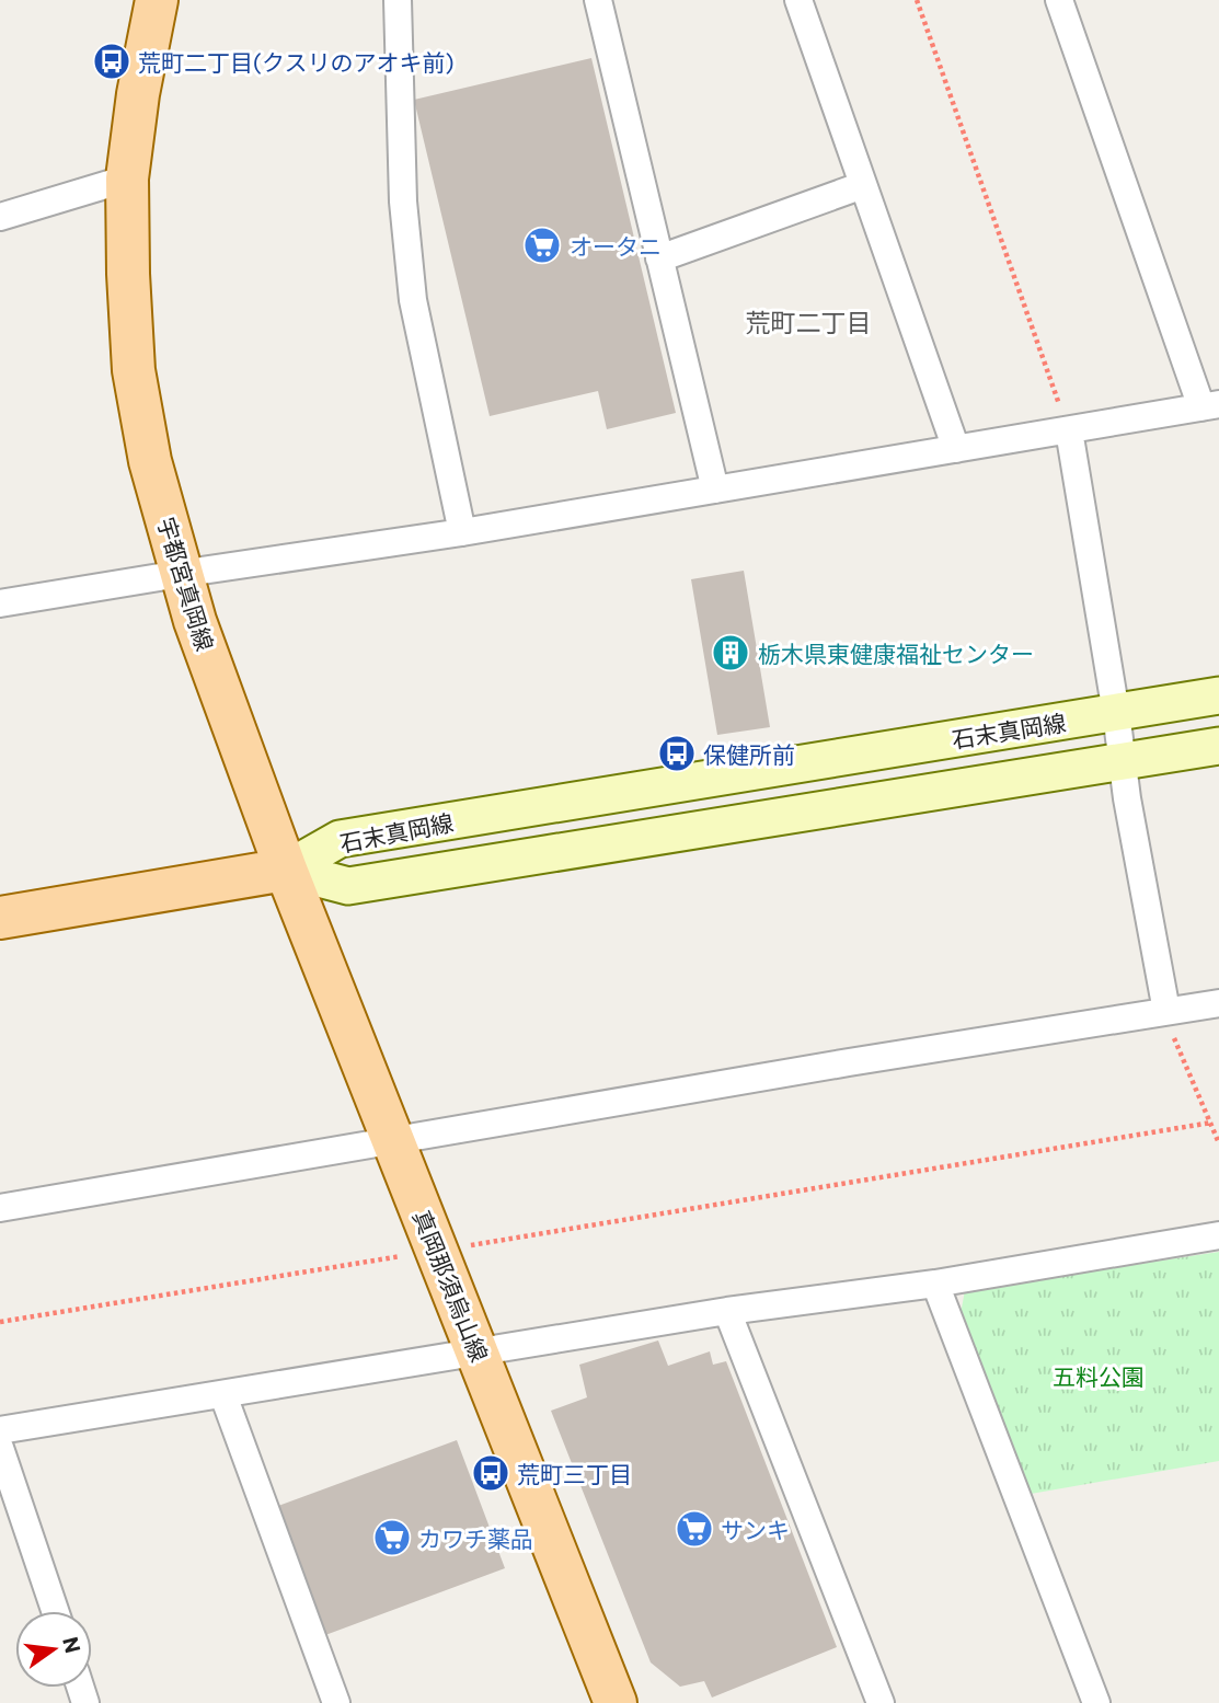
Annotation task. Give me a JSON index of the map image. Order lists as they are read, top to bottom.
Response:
{
  "streets": {
    "main road": ["宇都宮真岡線", "石末真岡線", "真岡那須烏山線"]
  },
  "crossings": [
    ["宇都宮真岡線", "石末真岡線"],
    ["宇都宮真岡線", "真岡那須烏山線"],
    ["石末真岡線", "真岡那須烏山線"]
  ],
  "districts": ["荒町二丁目"],
  "parks": ["五料公園"],
  "places": {
    "bus stop": ["荒町二丁目(クスリのアオキ前)", "保健所前", "荒町三丁目"],
    "supermarket": ["オータニ", "サンキ", "カワチ薬品"],
    "building": ["栃木県東健康福祉センター"]
  },
  "north": "right"
}
